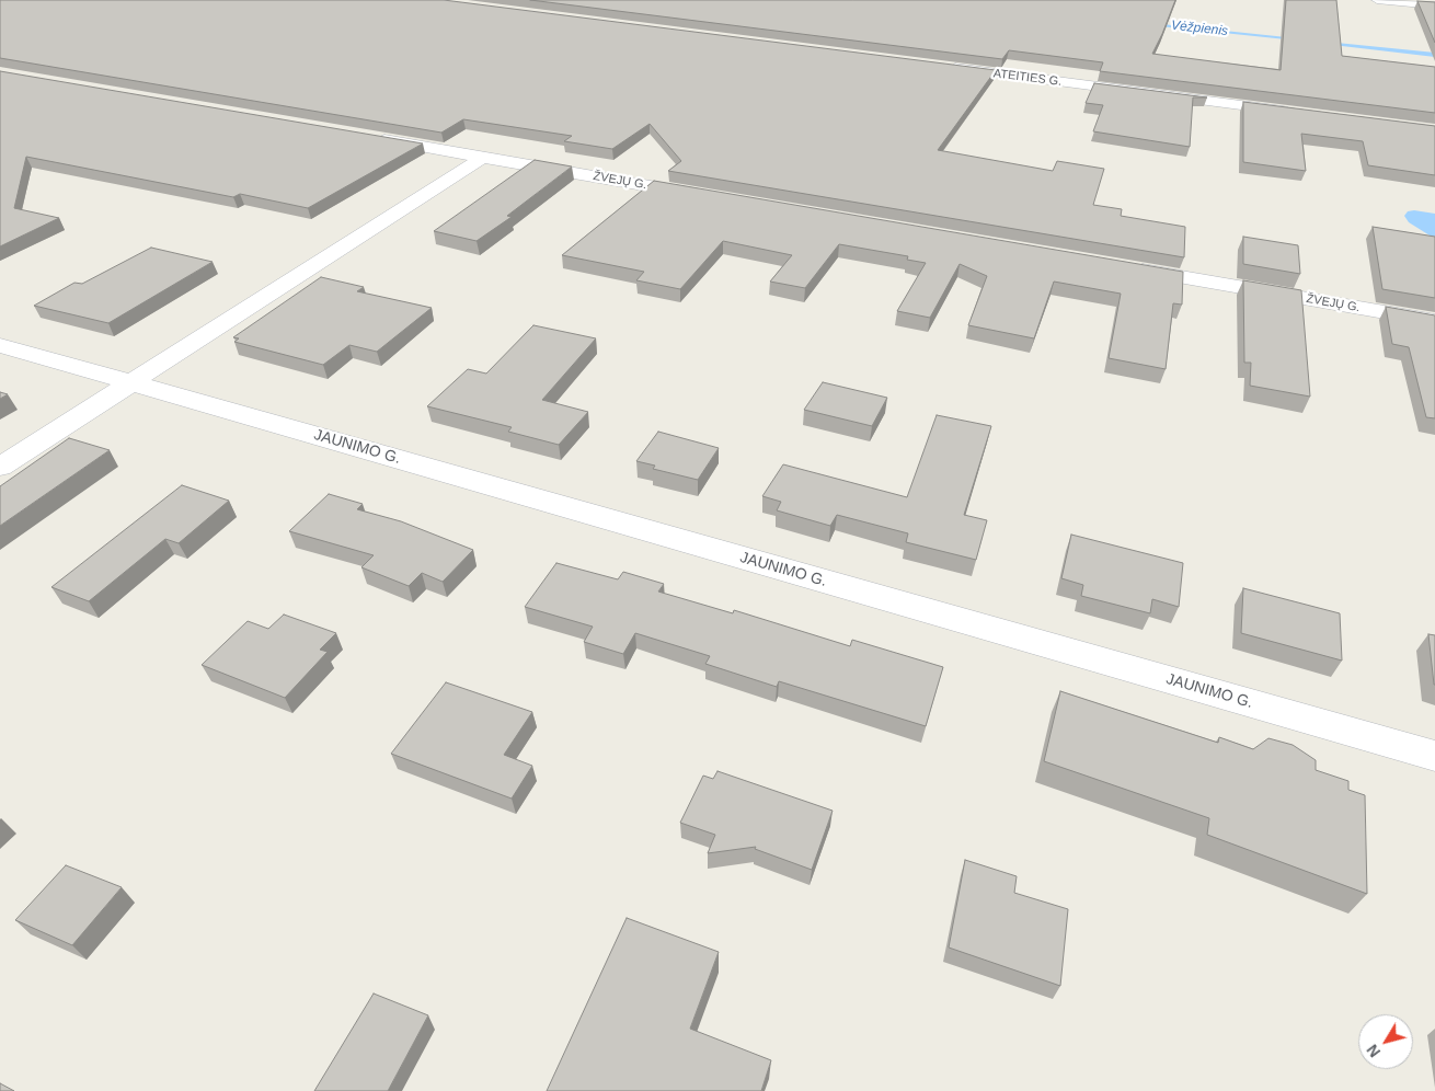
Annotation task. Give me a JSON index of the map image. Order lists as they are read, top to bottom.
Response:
{
  "streets": {
    "street": ["ATEITIES G.", "ŽVEJŲ G.", "JAUNIMO G."]
  },
  "water": ["Vėžpienis"],
  "north": "bottom left"
}
